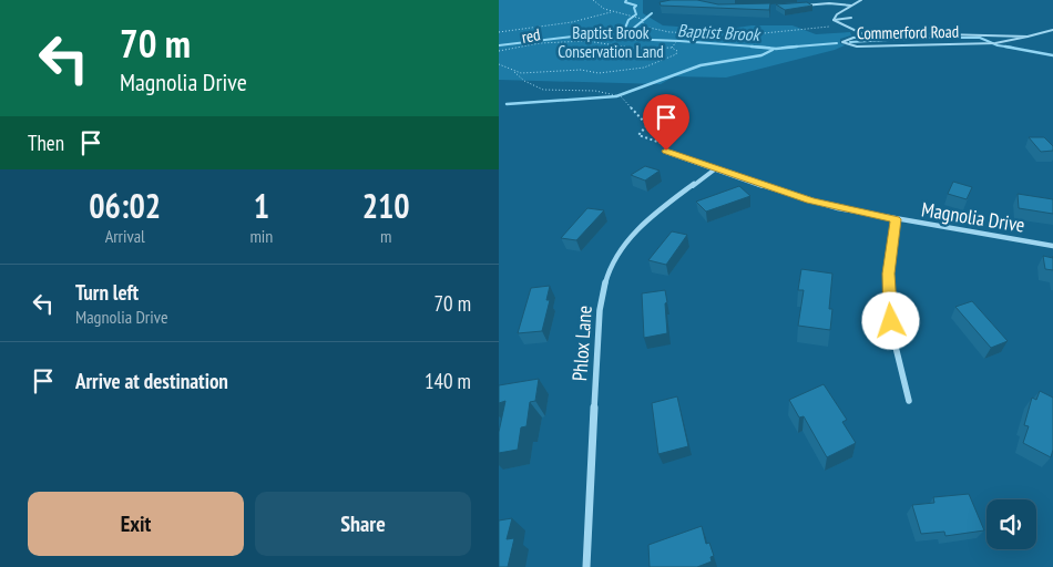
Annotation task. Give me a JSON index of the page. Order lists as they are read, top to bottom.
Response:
{
  "streets": {
    "street": ["Commerford Road", "Magnolia Drive", "Phlox Lane"],
    "path": ["red"]
  },
  "crossings": [
    ["Magnolia Drive", "Phlox Lane"]
  ],
  "water": ["Baptist Brook"],
  "parks": ["Baptist Brook Conservation Land"],
  "page": {
    "turn": ["70 m", "Magnolia Drive"],
    "then": "Then",
    "eta": [
      "06:02",
      "Arrival",
      "1",
      "min",
      "210",
      "m"
    ],
    "list": [
      {
        "name": "Turn left",
        "note": "Magnolia Drive",
        "value": "70 m"
      },
      {
        "name": "Arrive at destination",
        "value": "140 m"
      }
    ],
    "buttons": ["Exit", "Share"]
  }
}
